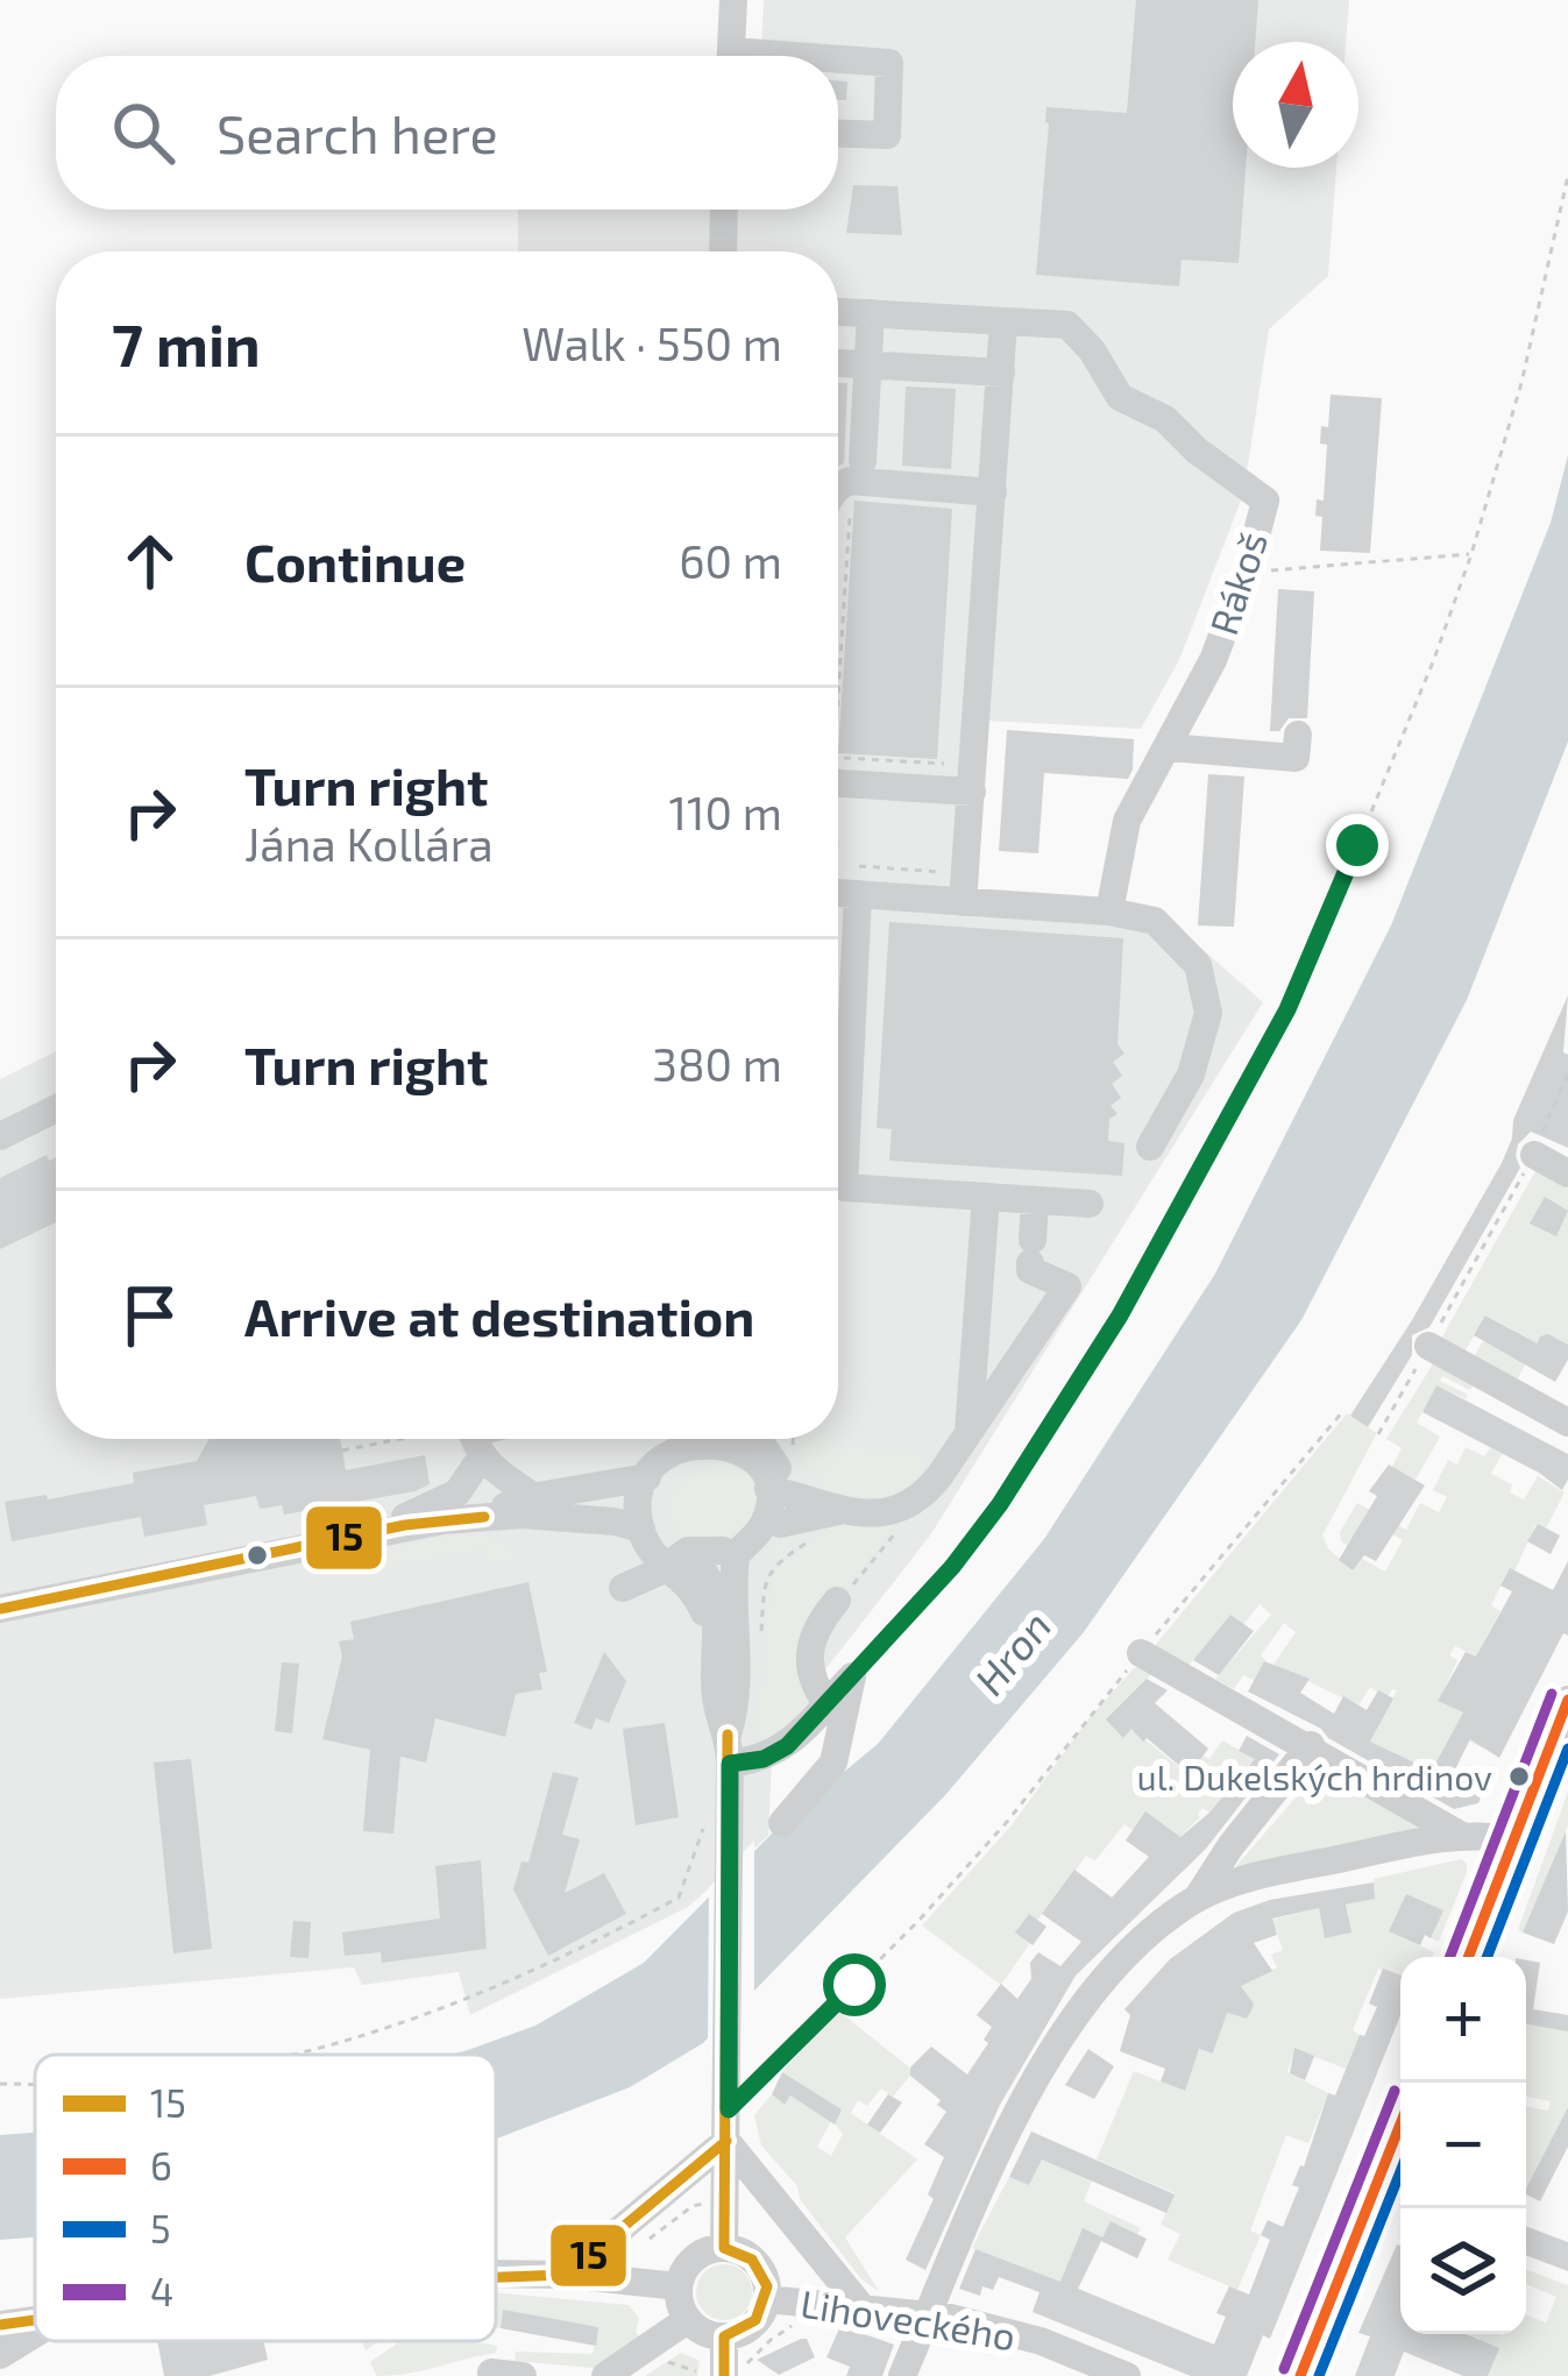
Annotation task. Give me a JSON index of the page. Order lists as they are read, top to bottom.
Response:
{
  "streets": {
    "street": ["Rákoš", "Lihoveckého"]
  },
  "water": ["Hron"],
  "places": ["ul. Dukelských hrdinov"],
  "lines": [
    "transit line 15",
    "transit line 4",
    "transit line 6",
    "transit line 5"
  ],
  "legend": [
    "15",
    "6",
    "5",
    "4"
  ],
  "north": "top",
  "page": {
    "search": "Search here",
    "heading": ["7 min", "Walk · 550 m"],
    "list": [
      ["Continue", "60 m"],
      ["Turn right", "Jána Kollára", "110 m"],
      ["Turn right", "380 m"],
      "Arrive at destination"
    ],
    "map_buttons": ["+", "−"]
  }
}
